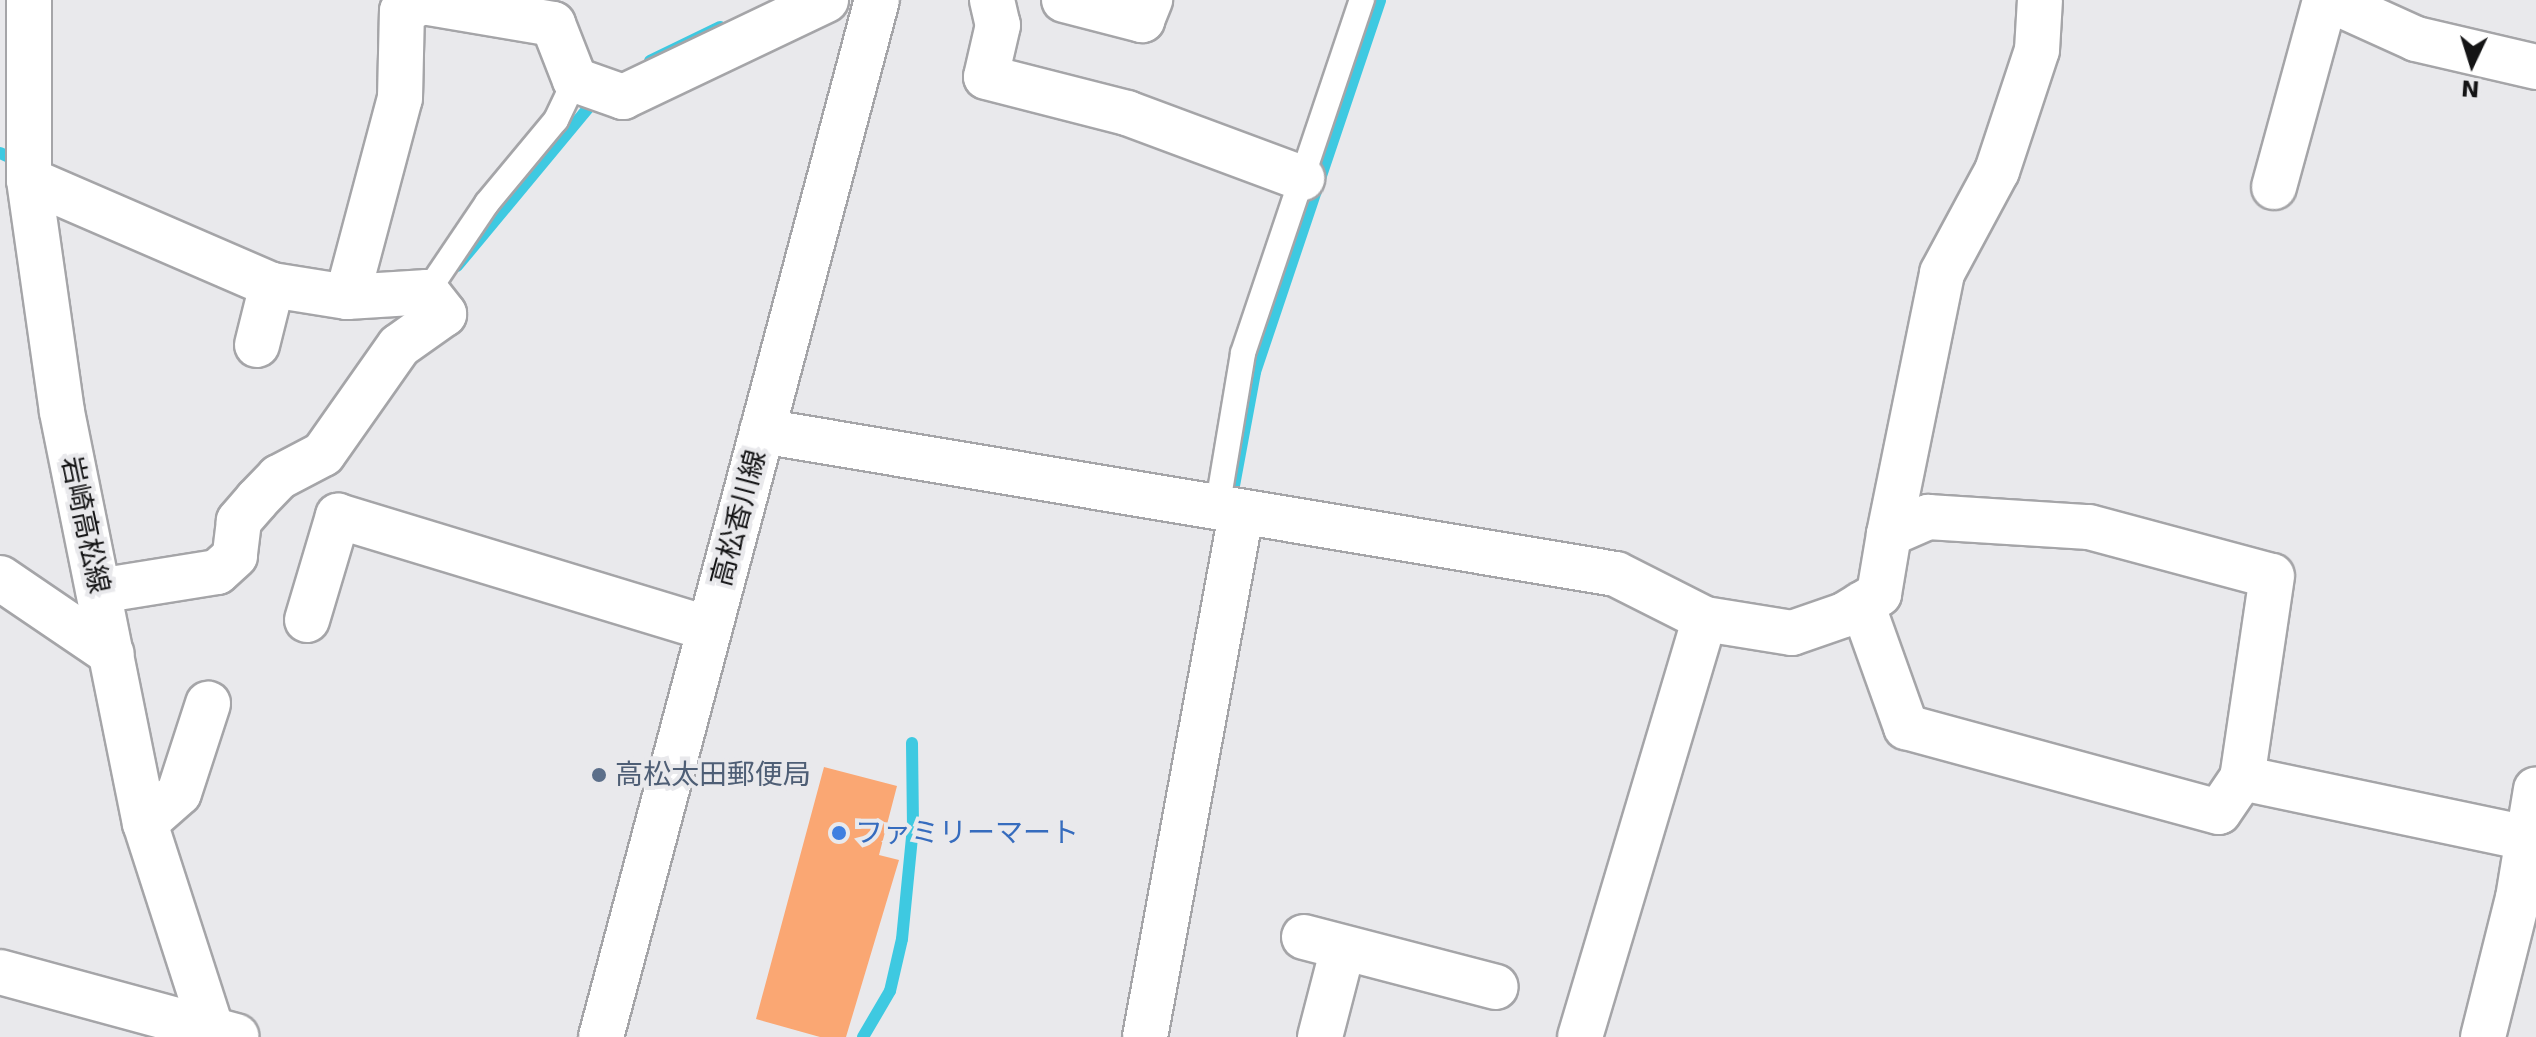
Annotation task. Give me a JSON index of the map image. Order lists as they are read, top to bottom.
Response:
{
  "streets": {
    "street": ["高松香川線", "岩崎高松線"]
  },
  "places": ["高松太田郵便局", "ファミリーマート"],
  "north": "bottom"
}
